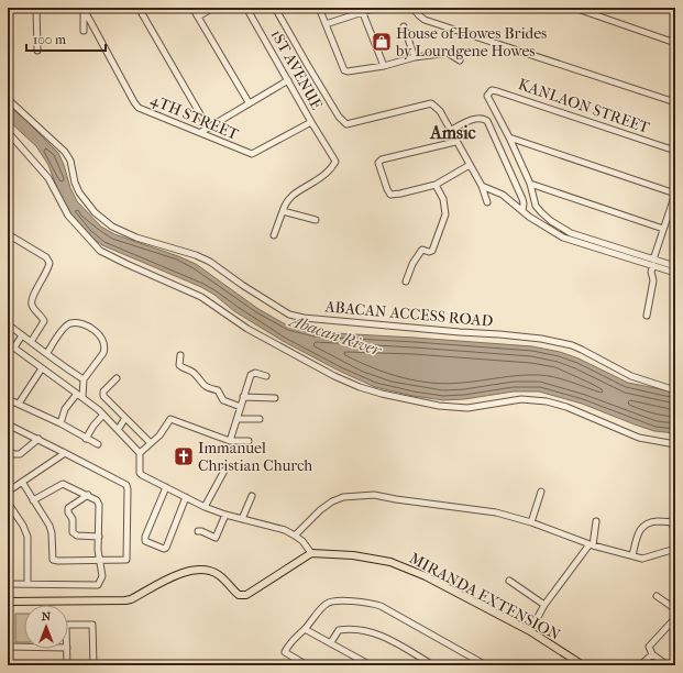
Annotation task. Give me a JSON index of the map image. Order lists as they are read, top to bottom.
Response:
{
  "streets": {
    "main road": ["MIRANDA EXTENSION"],
    "street": [
      "1ST AVENUE",
      "KANLAON STREET",
      "4TH STREET",
      "ABACAN ACCESS ROAD"
    ]
  },
  "crossings": [
    ["1ST AVENUE", "4TH STREET"]
  ],
  "districts": ["Amsic"],
  "water": ["Abacan River"],
  "places": {
    "shop": ["House of Howes Brides by Lourdgene Howes"],
    "church": ["Immanuel Christian Church"]
  },
  "scale_bar": "100 m",
  "north": "top"
}
